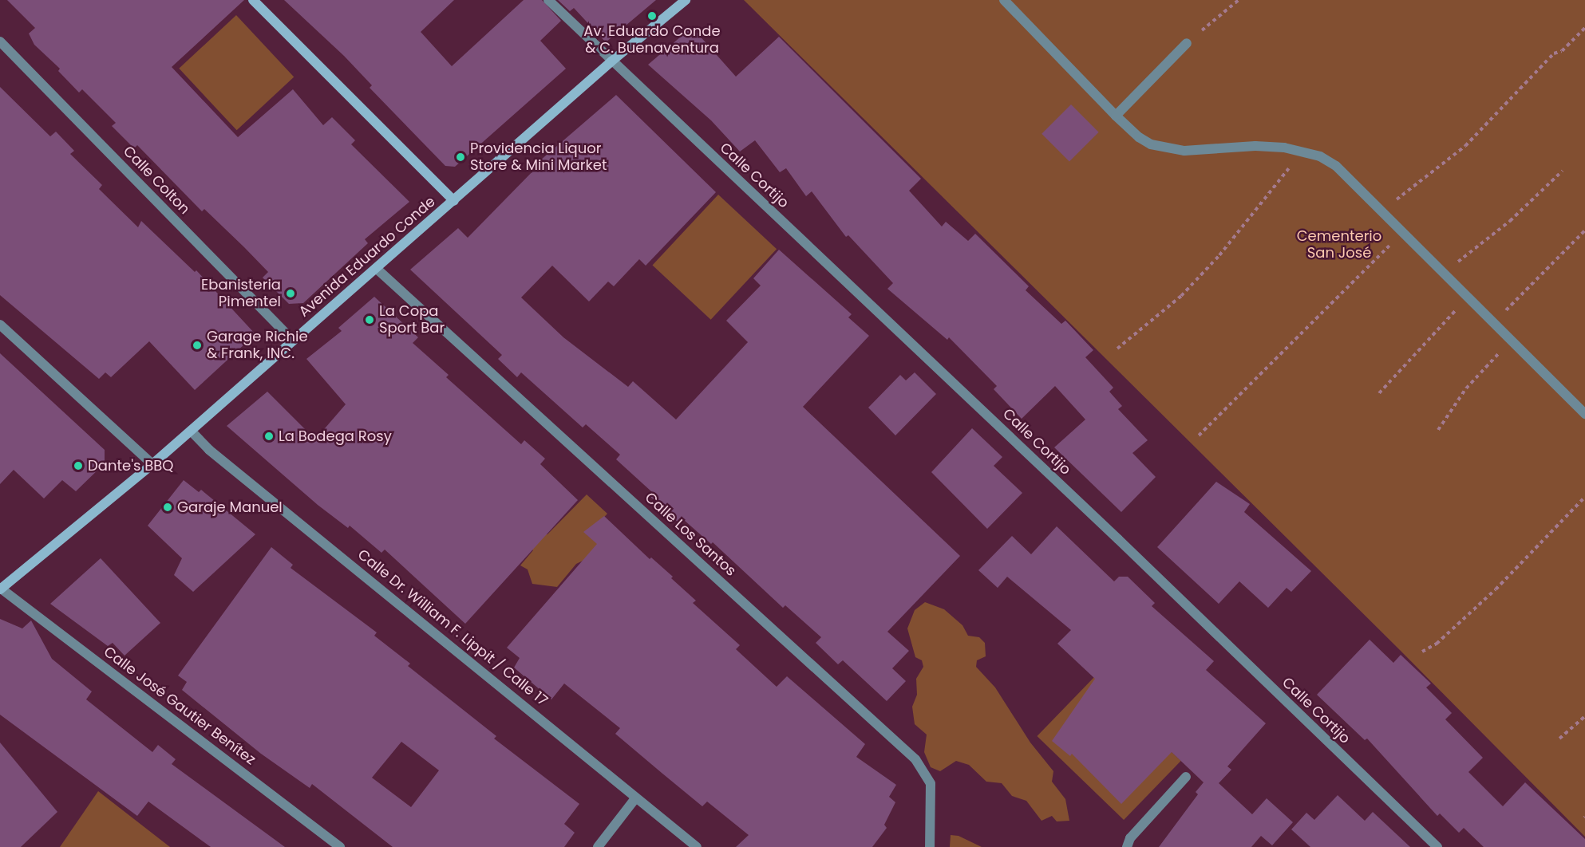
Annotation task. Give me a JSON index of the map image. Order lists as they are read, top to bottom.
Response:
{
  "streets": {
    "street": [
      "Calle Cortijo",
      "Calle Colton",
      "Avenida Eduardo Conde",
      "Calle Los Santos",
      "Calle Dr. William F. Lippit / Calle 17",
      "Calle José Gautier Benítez"
    ]
  },
  "crossings": [
    ["Calle Cortijo", "Avenida Eduardo Conde"],
    ["Calle Colton", "Avenida Eduardo Conde"],
    ["Avenida Eduardo Conde", "Calle Los Santos"],
    ["Avenida Eduardo Conde", "Calle Dr. William F. Lippit / Calle 17"],
    ["Avenida Eduardo Conde", "Calle José Gautier Benítez"]
  ],
  "parks": ["Cementerio San José"],
  "places": [
    "Av. Eduardo Conde & C. Buenaventura",
    "Providencia Liquor Store & Mini Market",
    "Ebanisteria Pimentel",
    "La Copa Sport Bar",
    "Garage Richie & Frank, INC.",
    "La Bodega Rosy",
    "Dante's BBQ",
    "Garaje Manuel"
  ]
}
